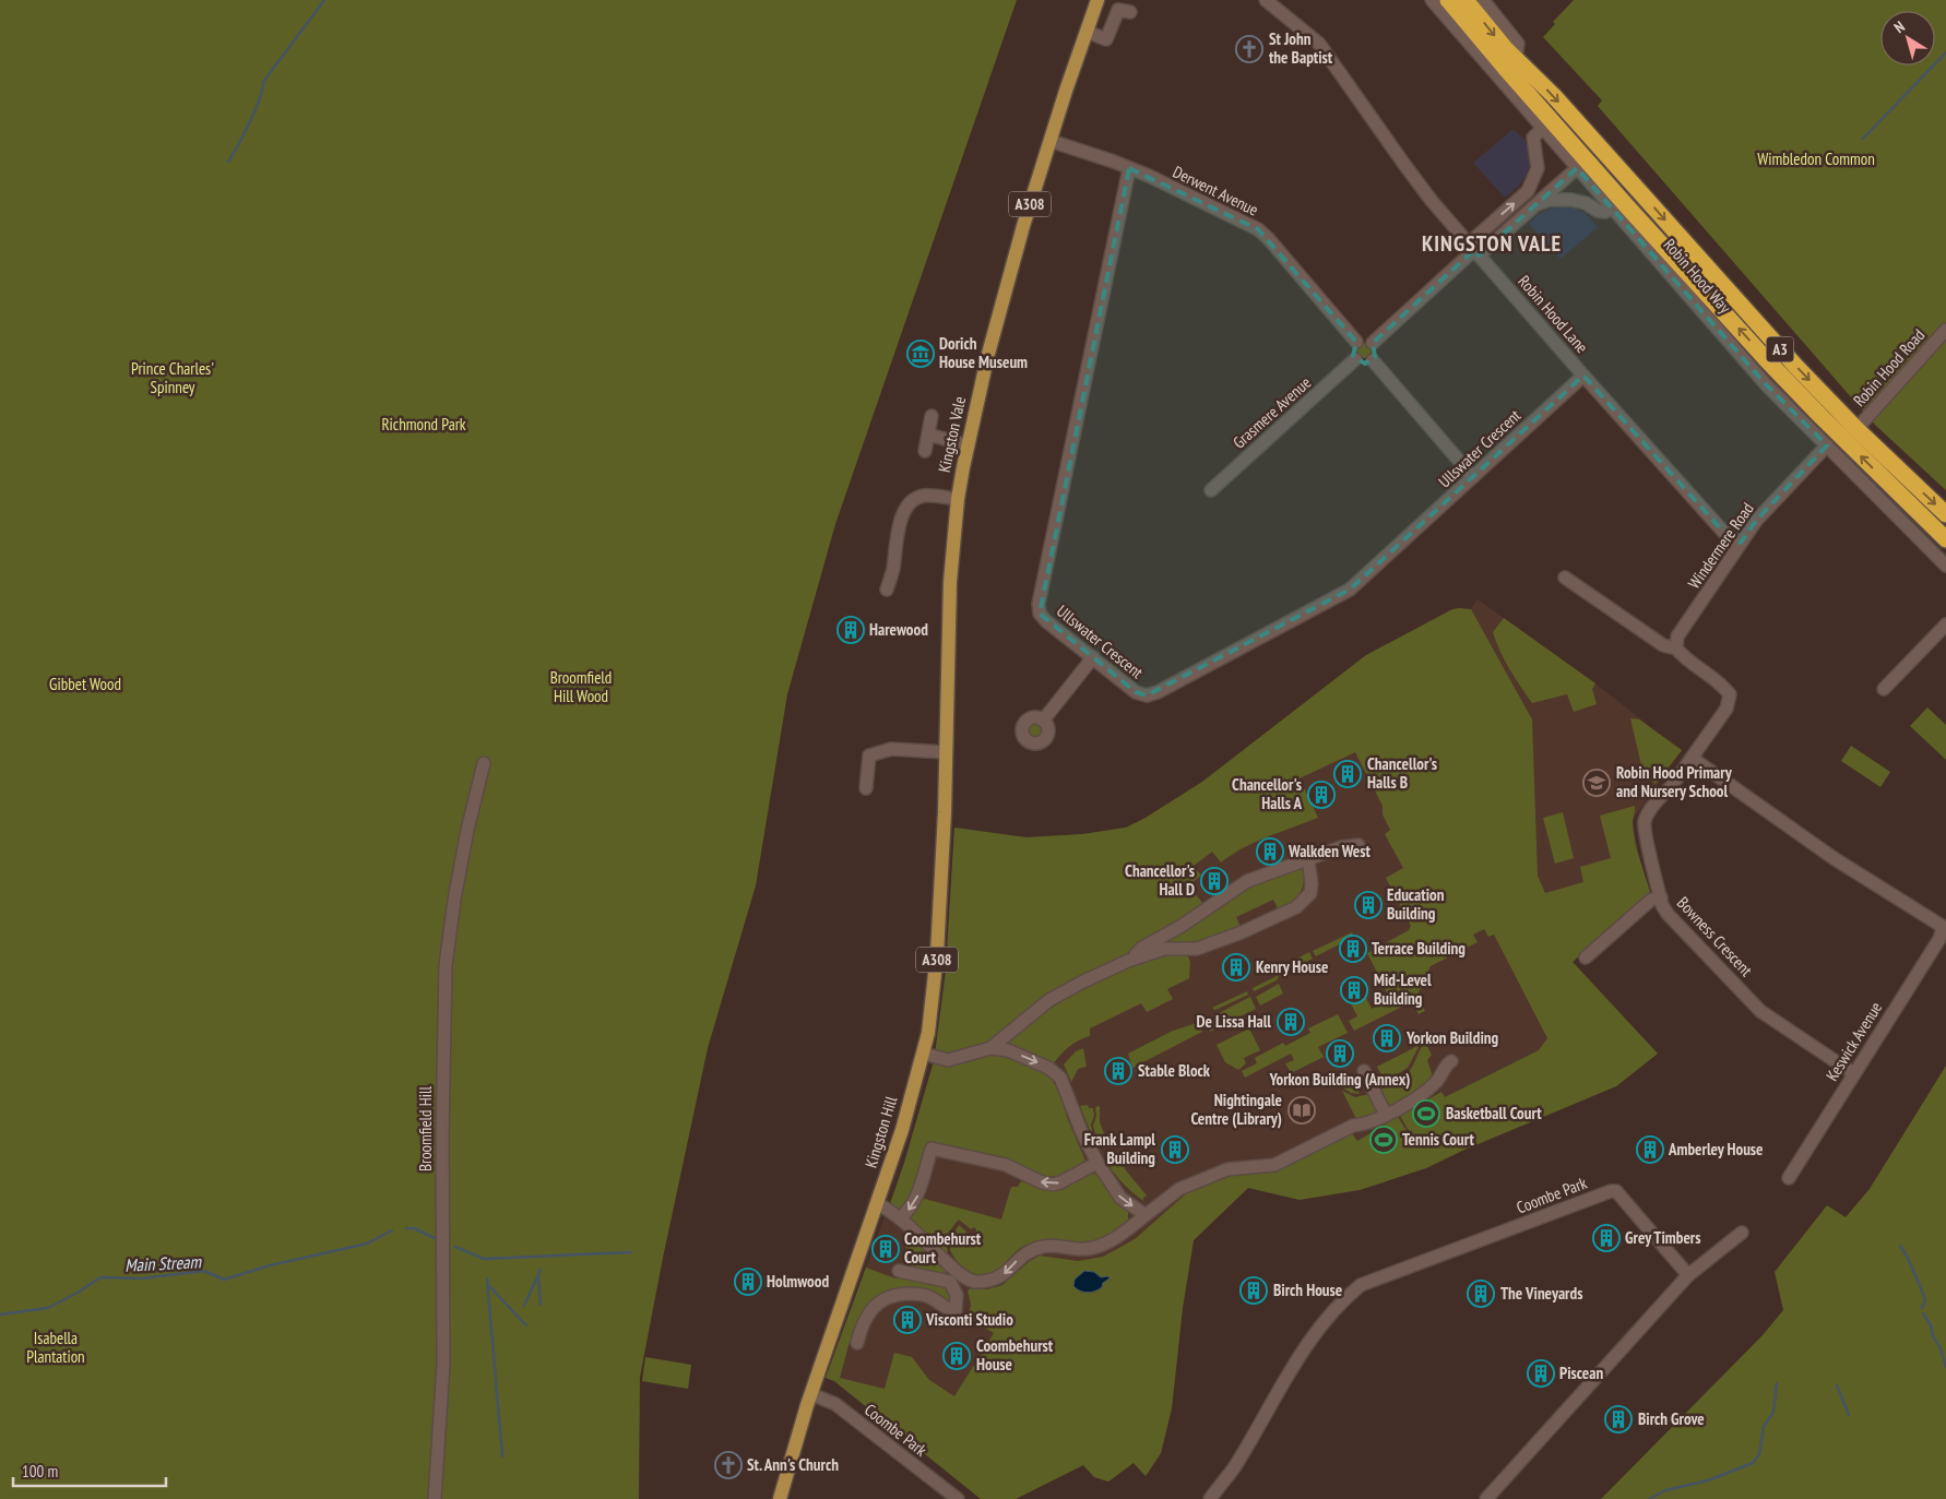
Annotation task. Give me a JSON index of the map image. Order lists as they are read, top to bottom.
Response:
{
  "streets": {
    "highway": ["Robin Hood Way", "A3"],
    "main road": ["A308", "Kingston Vale", "Kingston Hill"],
    "street": [
      "Derwent Avenue",
      "Robin Hood Lane",
      "Robin Hood Road",
      "Grasmere Avenue",
      "Ullswater Crescent",
      "Windermere Road",
      "Bowness Crescent",
      "Keswick Avenue",
      "Broomfield Hill",
      "Coombe Park"
    ]
  },
  "crossings": [
    ["Derwent Avenue", "Grasmere Avenue"],
    ["Derwent Avenue", "Kingston Vale"],
    ["Derwent Avenue", "Ullswater Crescent"],
    ["Robin Hood Way", "Robin Hood Road"],
    ["Robin Hood Way", "Windermere Road"],
    ["Robin Hood Lane", "Ullswater Crescent"],
    ["Robin Hood Lane", "Windermere Road"],
    ["Kingston Vale", "Kingston Hill"],
    ["Bowness Crescent", "Keswick Avenue"],
    ["Kingston Hill", "Coombe Park"]
  ],
  "districts": ["KINGSTON VALE"],
  "water": ["Main Stream"],
  "parks": [
    "Wimbledon Common",
    "Prince Charles' Spinney",
    "Richmond Park",
    "Broomfield Hill Wood",
    "Gibbet Wood",
    "Isabella Plantation"
  ],
  "places": {
    "church": ["St John the Baptist", "St. Ann's Church"],
    "museum": ["Dorich House Museum"],
    "building": [
      "Harewood",
      "Chancellor's Halls B",
      "Chancellor's Halls A",
      "Walkden West",
      "Chancellor's Hall D",
      "Education Building",
      "Terrace Building",
      "Kenry House",
      "Mid-Level Building",
      "De Lissa Hall",
      "Yorkon Building",
      "Yorkon Building (Annex)",
      "Stable Block",
      "Frank Lampl Building",
      "Amberley House",
      "Grey Timbers",
      "Coombehurst Court",
      "Holmwood",
      "Birch House",
      "The Vineyards",
      "Visconti Studio",
      "Coombehurst House",
      "Piscean",
      "Birch Grove"
    ],
    "school or university": ["Robin Hood Primary and Nursery School"],
    "library": ["Nightingale Centre (Library)"],
    "sports": ["Basketball Court", "Tennis Court"]
  },
  "scale_bar": "100 m",
  "north": "top left"
}
